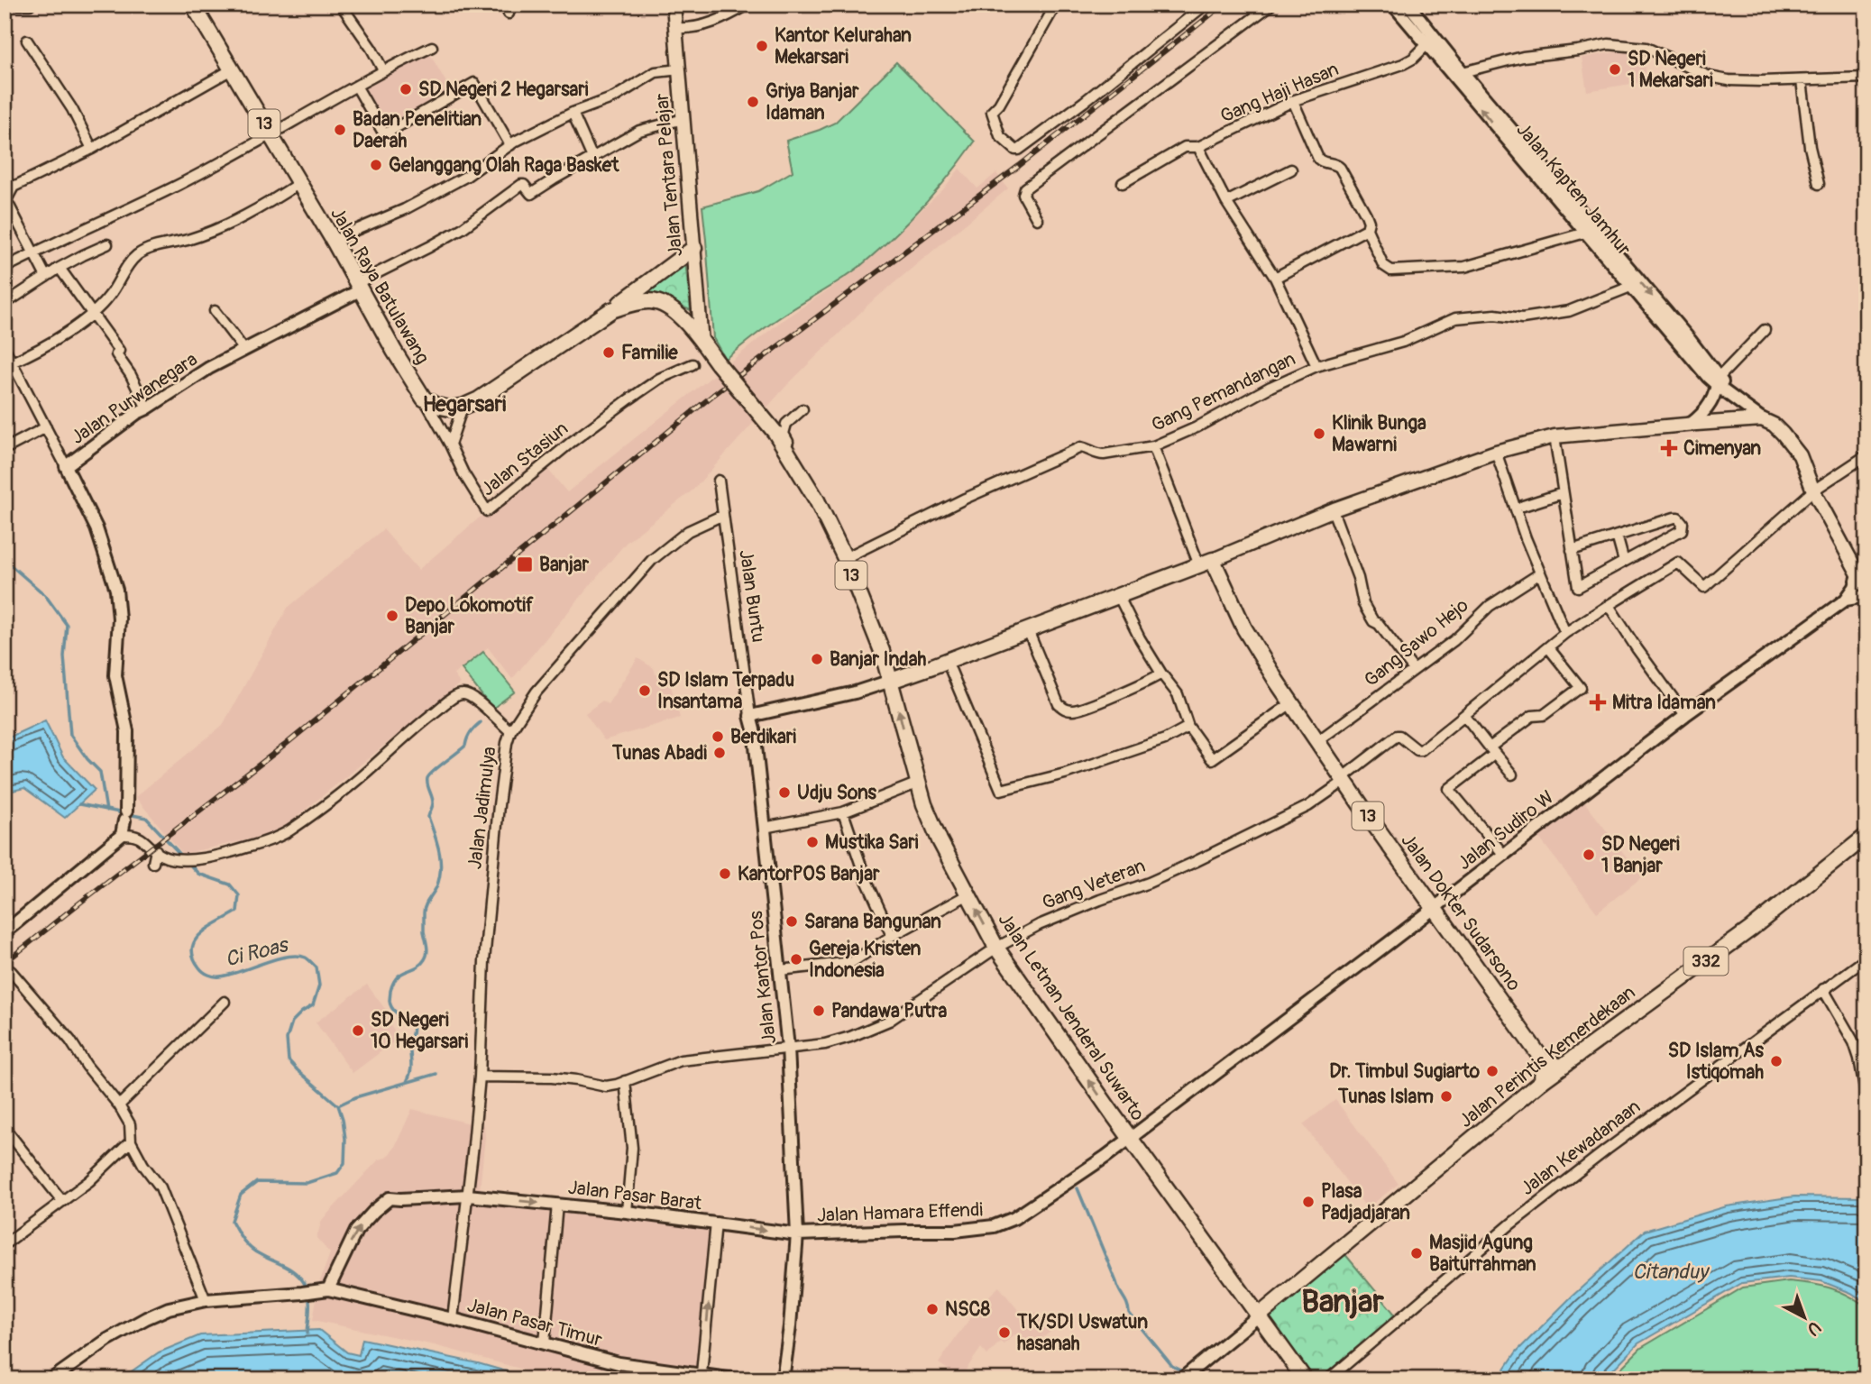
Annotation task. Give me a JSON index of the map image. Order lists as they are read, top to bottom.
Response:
{
  "streets": {
    "main road": [
      "13",
      "Jalan Tentara Pelajar",
      "Jalan Kapten Jamhur",
      "Jalan Raya Batulawang",
      "Jalan Dokter Sudarsono",
      "332",
      "Jalan Letnan Jenderal Suwarto",
      "Jalan Perintis Kemerdekaan"
    ],
    "street": [
      "Gang Haji Hasan",
      "Gang Pemandangan",
      "Jalan Purwanegara",
      "Jalan Stasiun",
      "Jalan Buntu",
      "Gang Sawo Hejo",
      "Jalan Jadimulya",
      "Jalan Sudiro W",
      "Gang Veteran",
      "Jalan Kantor Pos",
      "Jalan Kewadanaan",
      "Jalan Pasar Barat",
      "Jalan Hamara Effendi",
      "Jalan Pasar Timur"
    ]
  },
  "crossings": [
    ["Gang Haji Hasan", "Jalan Kapten Jamhur"],
    ["13", "Jalan Tentara Pelajar"],
    ["13", "Jalan Sudiro W"],
    ["13", "Jalan Letnan Jenderal Suwarto"],
    ["13", "Jalan Perintis Kemerdekaan"],
    ["13", "Jalan Hamara Effendi"],
    ["Jalan Tentara Pelajar", "Jalan Letnan Jenderal Suwarto"],
    ["Jalan Kapten Jamhur", "Gang Pemandangan"],
    ["Jalan Raya Batulawang", "Jalan Purwanegara"],
    ["Jalan Raya Batulawang", "Jalan Stasiun"],
    ["Gang Pemandangan", "Jalan Letnan Jenderal Suwarto"],
    ["Jalan Buntu", "Jalan Jadimulya"],
    ["Jalan Buntu", "Jalan Kantor Pos"],
    ["Gang Sawo Hejo", "Jalan Dokter Sudarsono"],
    ["Jalan Jadimulya", "Gang Veteran"],
    ["Jalan Jadimulya", "Jalan Pasar Barat"],
    ["Jalan Jadimulya", "Jalan Pasar Timur"],
    ["Jalan Sudiro W", "Jalan Dokter Sudarsono"],
    ["Jalan Sudiro W", "Jalan Letnan Jenderal Suwarto"],
    ["Jalan Sudiro W", "Jalan Hamara Effendi"],
    ["Gang Veteran", "Jalan Dokter Sudarsono"],
    ["Gang Veteran", "Jalan Kantor Pos"],
    ["Gang Veteran", "Jalan Letnan Jenderal Suwarto"],
    ["Jalan Kantor Pos", "Jalan Pasar Barat"],
    ["Jalan Kantor Pos", "Jalan Hamara Effendi"],
    ["Jalan Letnan Jenderal Suwarto", "Jalan Hamara Effendi"],
    ["Jalan Pasar Barat", "Jalan Hamara Effendi"],
    ["Jalan Pasar Barat", "Jalan Pasar Timur"]
  ],
  "one_way": ["Jalan Letnan Jenderal Suwarto", "Jalan Pasar Barat"],
  "districts": ["Hegarsari", "Banjar"],
  "water": ["Ci Roas", "Citanduy"],
  "places": {
    "other": [
      "Kantor Kelurahan Mekarsari",
      "SD Negeri 1 Mekarsari",
      "SD Negeri 2 Hegarsari",
      "Griya Banjar Idaman",
      "Badan Penelitian Daerah",
      "Gelanggang Olah Raga Basket",
      "Familie",
      "Klinik Bunga Mawarni",
      "Depo Lokomotif Banjar",
      "Banjar Indah",
      "SD Islam Terpadu Insantama",
      "Berdikari",
      "Tunas Abadi",
      "Udju Sons",
      "Mustika Sari",
      "SD Negeri 1 Banjar",
      "KantorPOS Banjar",
      "Sarana Bangunan",
      "Gereja Kristen Indonesia",
      "Pandawa Putra",
      "SD Negeri 10 Hegarsari",
      "SD Islam As Istiqomah",
      "Dr. Timbul Sugiarto",
      "Tunas Islam",
      "Plasa Padjadjaran",
      "Masjid Agung Baiturrahman",
      "NSC8",
      "TK/SDI Uswatun hasanah"
    ],
    "health": ["Cimenyan", "Mitra Idaman"],
    "transit": ["Banjar"]
  },
  "north": "bottom right"
}
